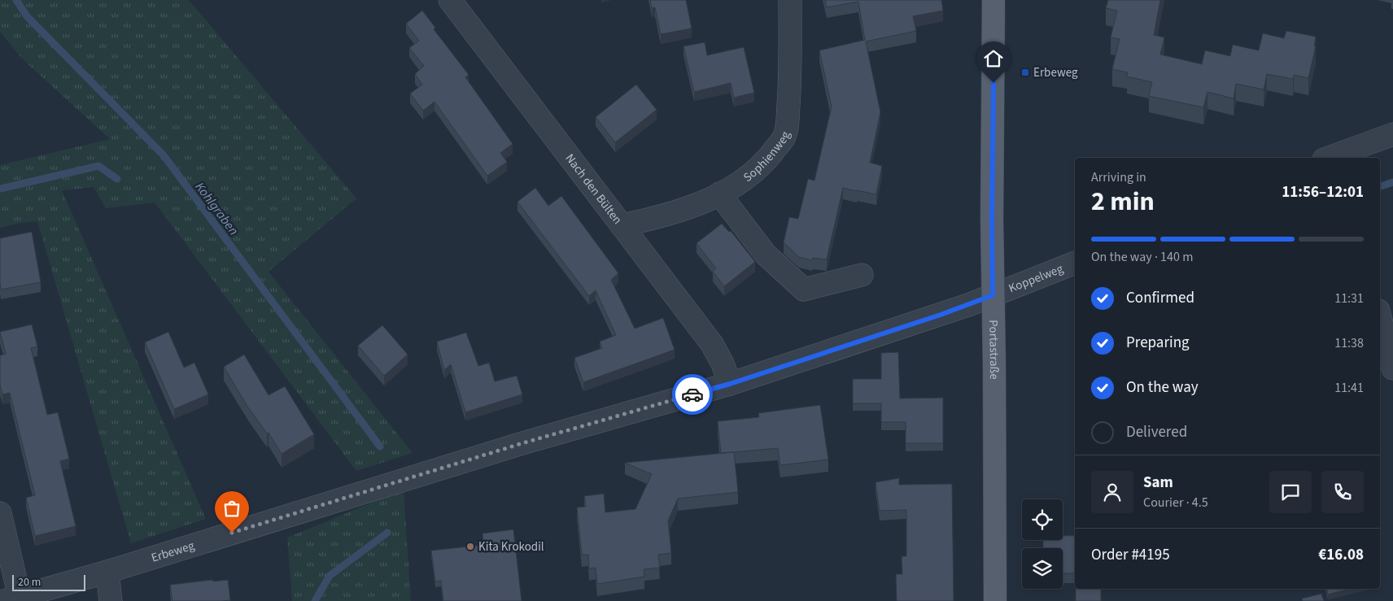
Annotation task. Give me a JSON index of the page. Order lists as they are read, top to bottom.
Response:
{
  "streets": {
    "main road": ["Portastraße"],
    "street": [
      "Sophienweg",
      "Nach den Bülten",
      "Koppelweg",
      "Erbeweg"
    ]
  },
  "crossings": [
    ["Sophienweg", "Nach den Bülten"],
    ["Nach den Bülten", "Erbeweg"],
    ["Koppelweg", "Portastraße"],
    ["Koppelweg", "Erbeweg"],
    ["Portastraße", "Erbeweg"]
  ],
  "water": ["Kohlgraben"],
  "places": {
    "transit": ["Erbeweg"],
    "other": ["Kita Krokodil"]
  },
  "scale_bar": "20 m",
  "page": {
    "heading": ["2 min", "Arriving in", "11:56–12:01"],
    "panel": [
      "Sam",
      "Courier · 4.5",
      "Order #4195",
      "€16.08"
    ],
    "bar": "On the way · 140 m",
    "list": [
      ["Confirmed", "11:31"],
      ["Preparing", "11:38"],
      ["On the way", "11:41"],
      "Delivered"
    ],
    "scale": "20 m"
  }
}
